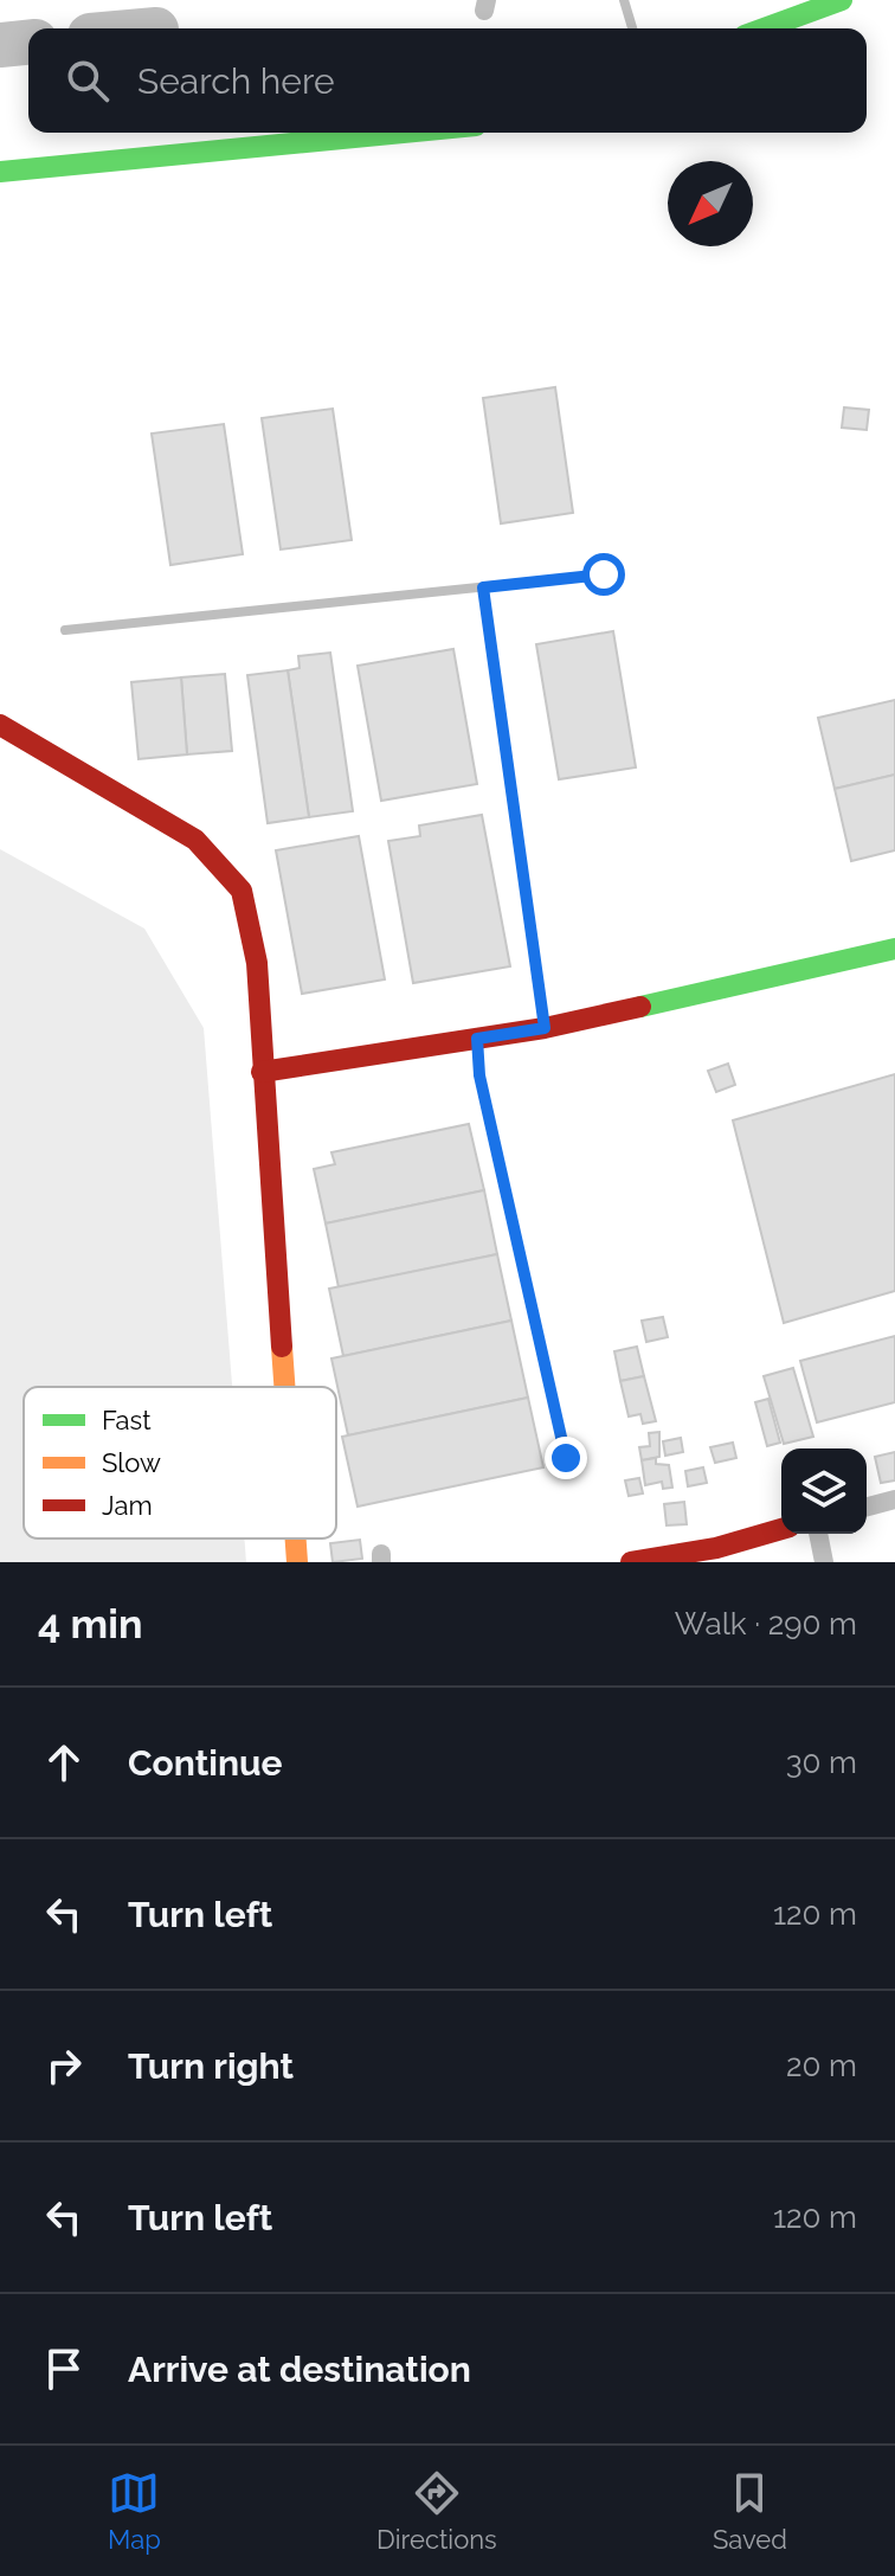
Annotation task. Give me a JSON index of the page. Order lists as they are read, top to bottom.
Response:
{
  "legend": ["Fast", "Slow", "Jam"],
  "north": "bottom left",
  "page": {
    "search": "Search here",
    "heading": ["4 min", "Walk · 290 m"],
    "list": [
      ["Continue", "30 m"],
      ["Turn left", "120 m"],
      ["Turn right", "20 m"],
      ["Turn left", "120 m"],
      "Arrive at destination"
    ],
    "nav": ["Map", "Directions", "Saved"]
  }
}
